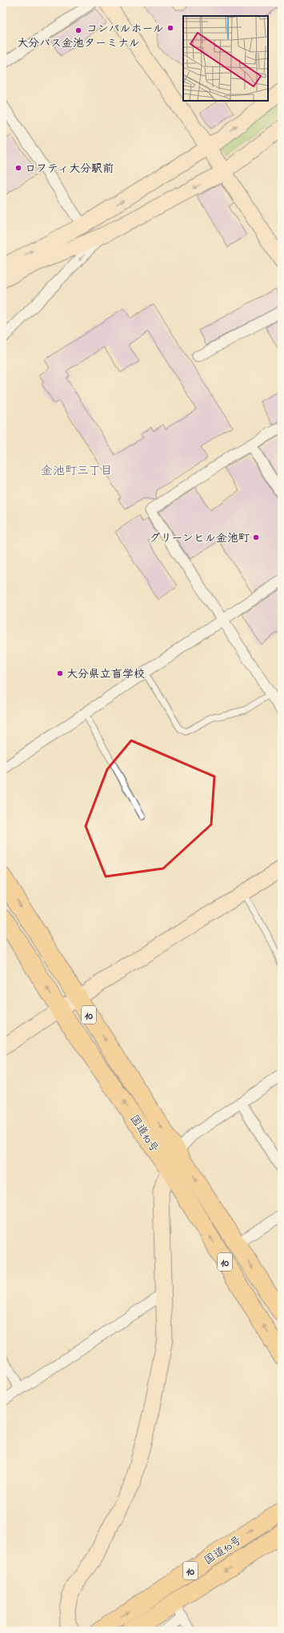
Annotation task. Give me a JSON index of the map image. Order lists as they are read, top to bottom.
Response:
{
  "streets": {
    "highway": ["10", "国道10号"]
  },
  "districts": ["金池町三丁目"],
  "places": [
    "コンパルホール",
    "大分バス金池ターミナル",
    "ロフティ大分駅前",
    "グリーンヒル金池町",
    "大分県立盲学校"
  ]
}
